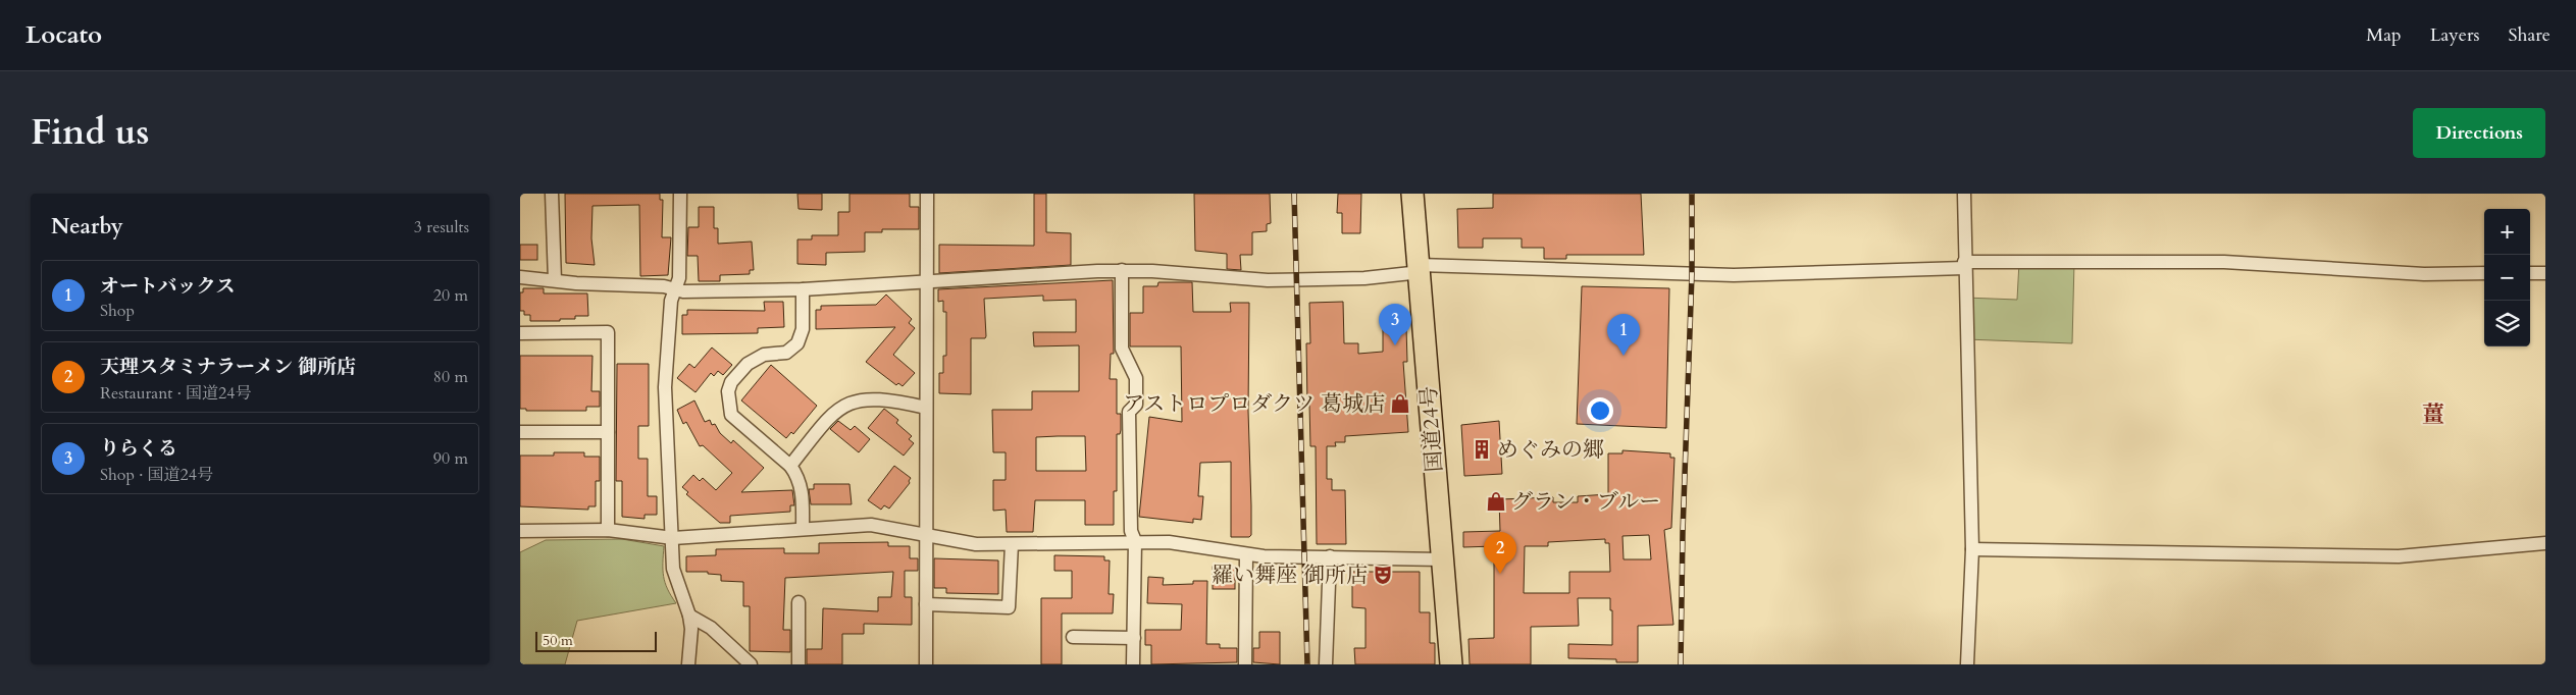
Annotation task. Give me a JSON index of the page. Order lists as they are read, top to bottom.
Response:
{
  "streets": {
    "highway": ["国道24号"]
  },
  "districts": ["薑"],
  "places": {
    "shop": ["アストロプロダクツ 葛城店", "グラン・ブルー"],
    "building": ["めぐみの郷"],
    "theatre": ["羅い舞座 御所店"]
  },
  "scale_bar": "50 m",
  "page": {
    "header": "Locato",
    "nav": ["Map", "Layers", "Share"],
    "title": "Find us",
    "buttons": "Directions",
    "heading": ["Nearby", "3 results"],
    "map_buttons": ["+", "−"],
    "list": [
      {
        "mark": "1",
        "name": "オートバックス",
        "note": "Shop",
        "value": "20 m"
      },
      {
        "mark": "2",
        "name": "天理スタミナラーメン 御所店",
        "note": "Restaurant · 国道24号",
        "value": "80 m"
      },
      {
        "mark": "3",
        "name": "りらくる",
        "note": "Shop · 国道24号",
        "value": "90 m"
      }
    ],
    "pins": ["3", "1", "2"],
    "scale": "50 m"
  }
}
